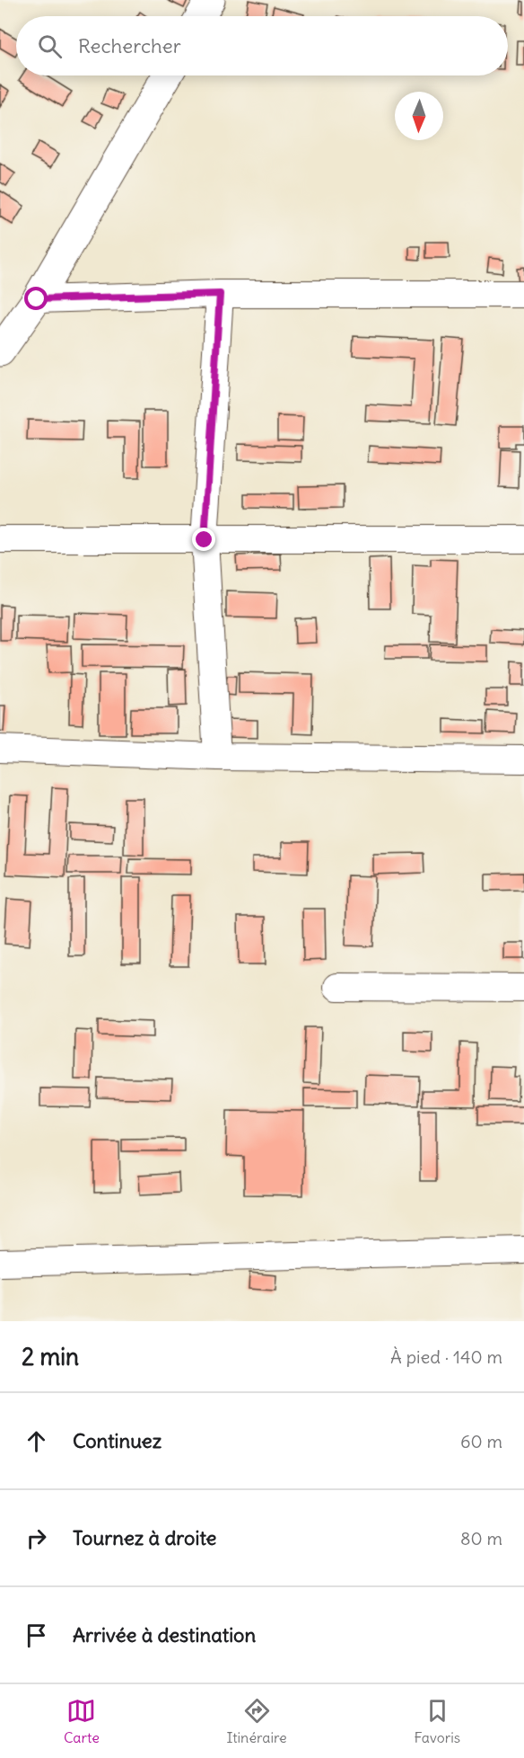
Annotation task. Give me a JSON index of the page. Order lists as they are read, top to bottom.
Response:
{
  "north": "bottom",
  "page": {
    "search": "Rechercher",
    "heading": ["2 min", "À pied · 140 m"],
    "list": [
      ["Continuez", "60 m"],
      ["Tournez à droite", "80 m"],
      "Arrivée à destination"
    ],
    "nav": ["Carte", "Itinéraire", "Favoris"]
  }
}
